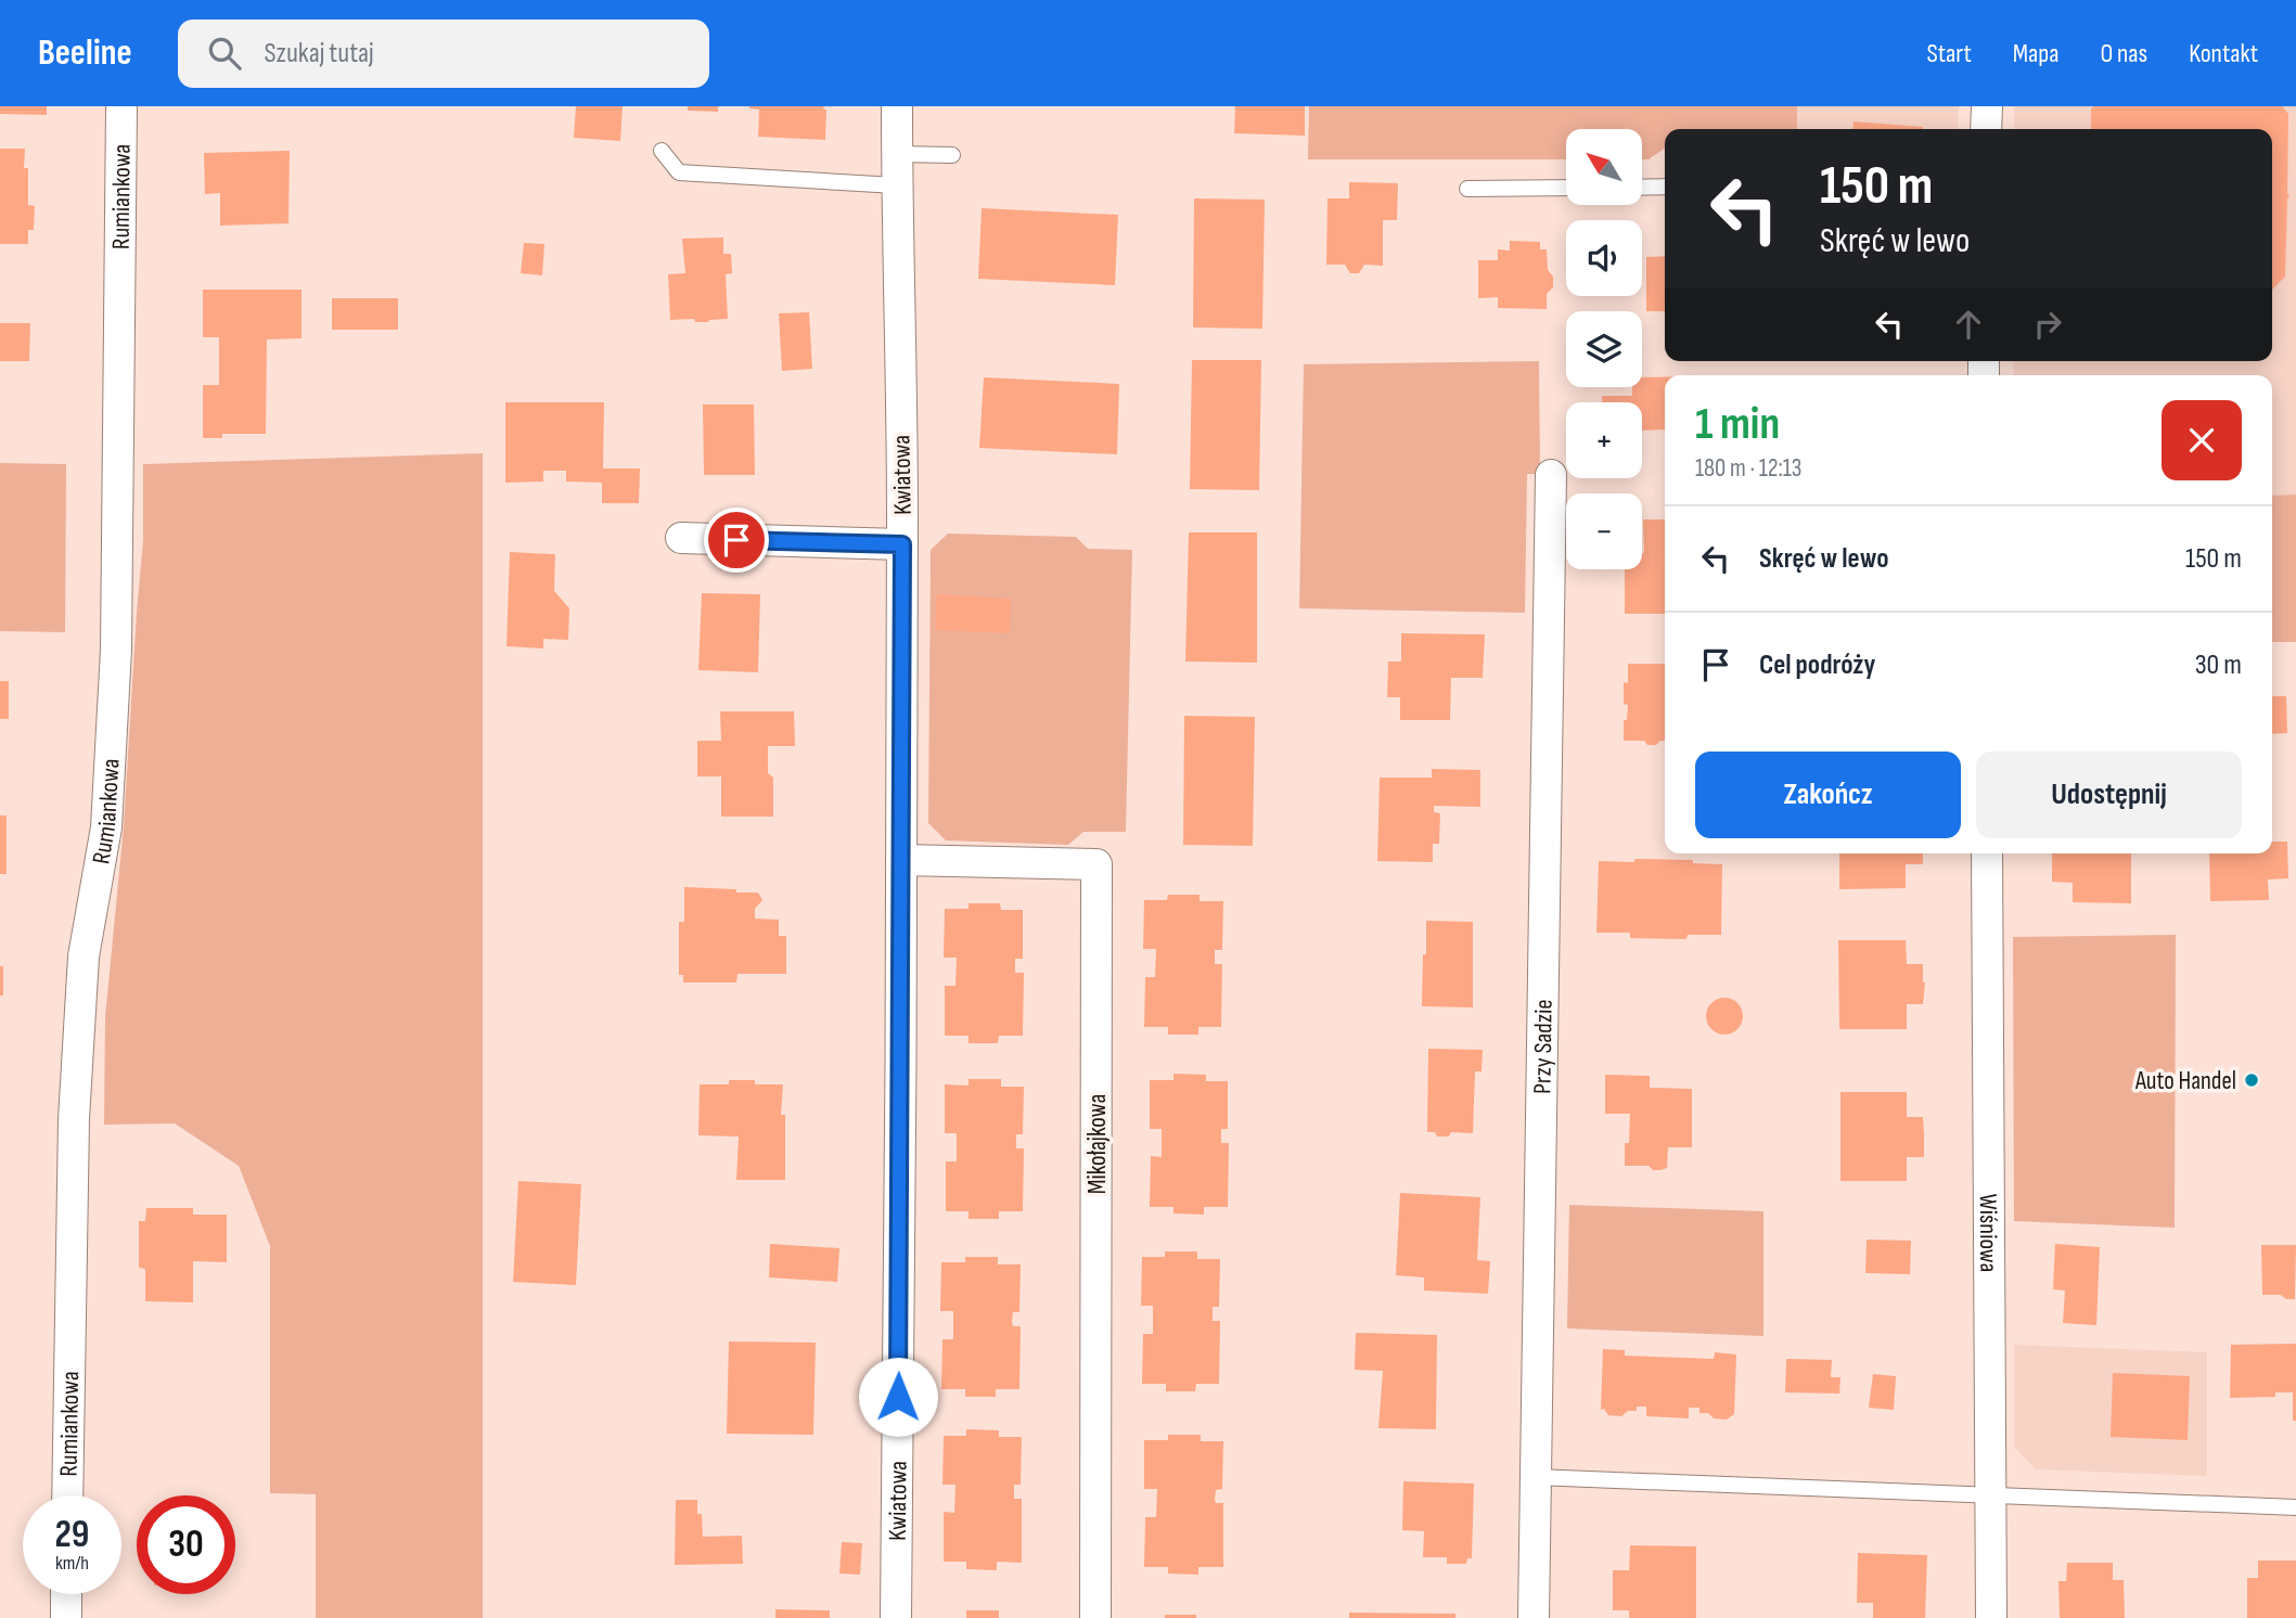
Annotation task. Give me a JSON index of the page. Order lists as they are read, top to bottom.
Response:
{
  "streets": {
    "street": [
      "Rumiankowa",
      "Kwiatowa",
      "Przy Sadzie",
      "Mikołajkowa",
      "Wiśniowa"
    ]
  },
  "crossings": [
    ["Kwiatowa", "Mikołajkowa"]
  ],
  "places": ["Auto Handel"],
  "north": "top left",
  "page": {
    "header": "Beeline",
    "search": "Szukaj tutaj",
    "nav": [
      "Start",
      "Mapa",
      "O nas",
      "Kontakt"
    ],
    "map_buttons": ["+", "−"],
    "turn": ["150 m", "Skręć w lewo"],
    "heading": ["1 min", "180 m · 12:13"],
    "list": [
      {
        "name": "Skręć w lewo",
        "value": "150 m"
      },
      {
        "name": "Cel podróży",
        "value": "30 m"
      }
    ],
    "buttons": ["Zakończ", "Udostępnij"],
    "speed": "29 km/h",
    "limit": "30"
  }
}
